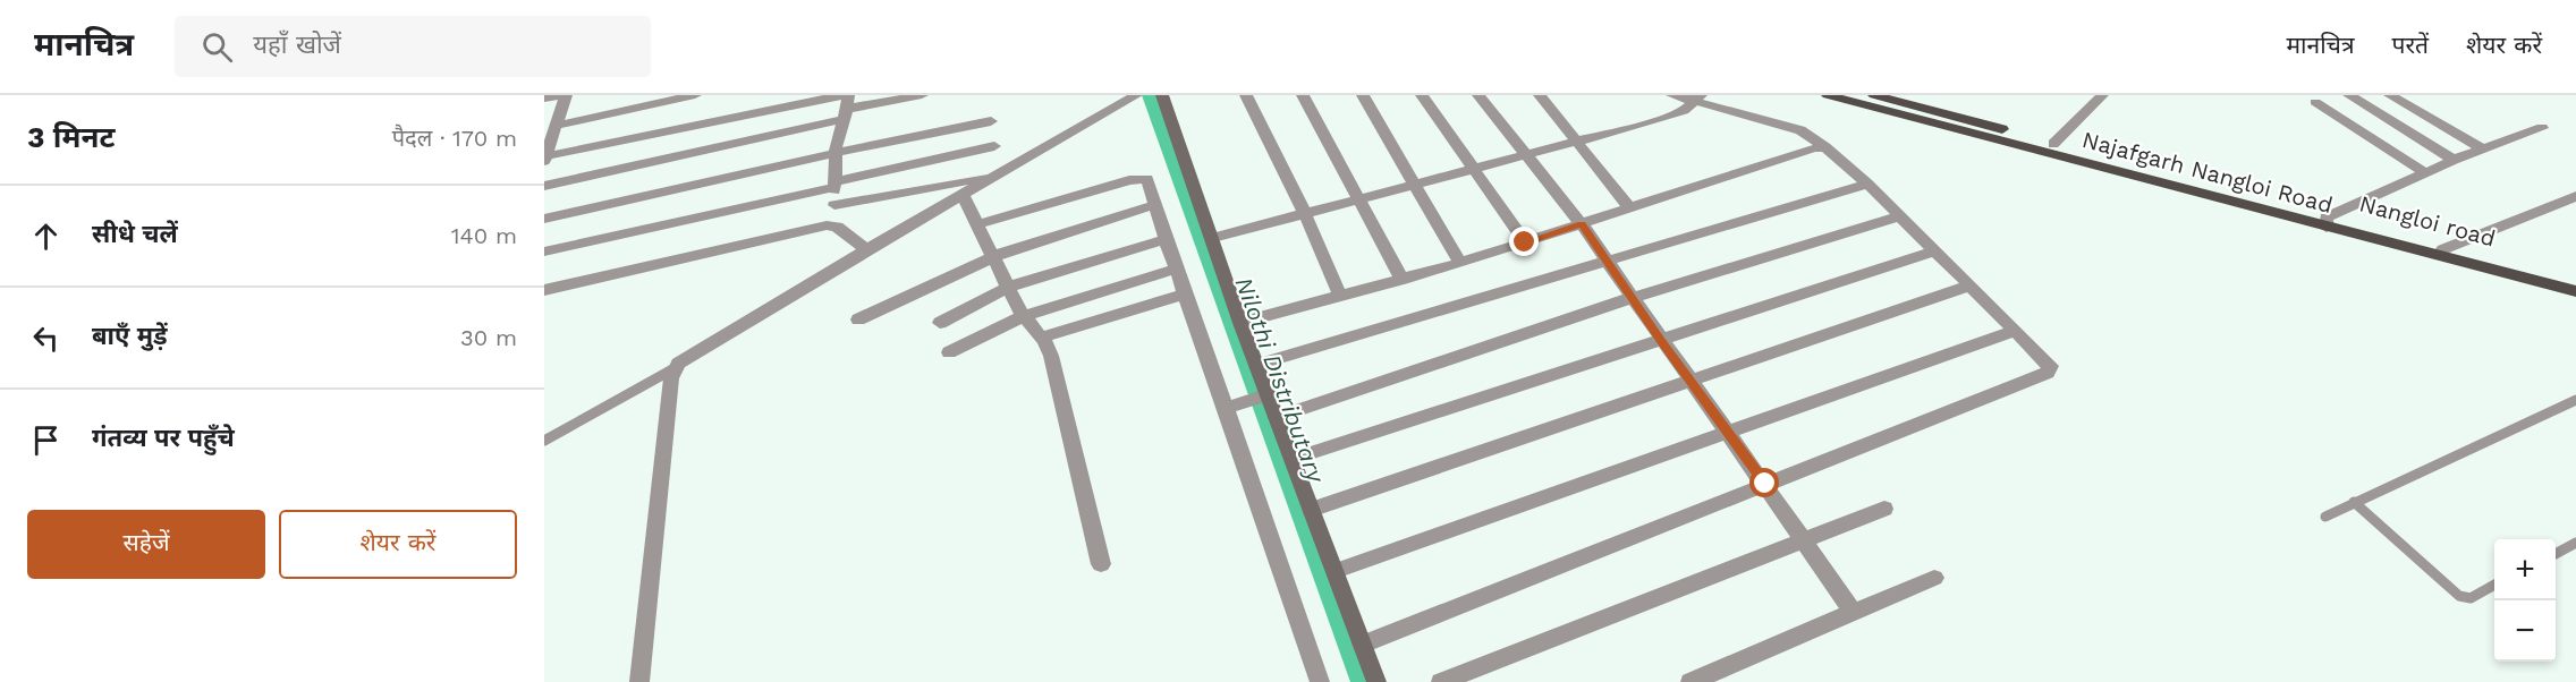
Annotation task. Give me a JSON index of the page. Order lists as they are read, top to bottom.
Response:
{
  "streets": {
    "main road": ["Najafgarh Nangloi Road", "Nangloi road"]
  },
  "crossings": [
    ["Najafgarh Nangloi Road", "Nangloi road"]
  ],
  "water": ["Nilothi Distributary"],
  "page": {
    "header": "मानचित्र",
    "search": "यहाँ खोजें",
    "nav": ["मानचित्र", "परतें", "शेयर करें"],
    "heading": ["3 मिनट", "पैदल · 170 m"],
    "list": [
      ["सीधे चलें", "140 m"],
      ["बाएँ मुड़ें", "30 m"],
      "गंतव्य पर पहुँचे"
    ],
    "buttons": ["सहेजें", "शेयर करें"],
    "map_buttons": ["+", "−"]
  }
}
